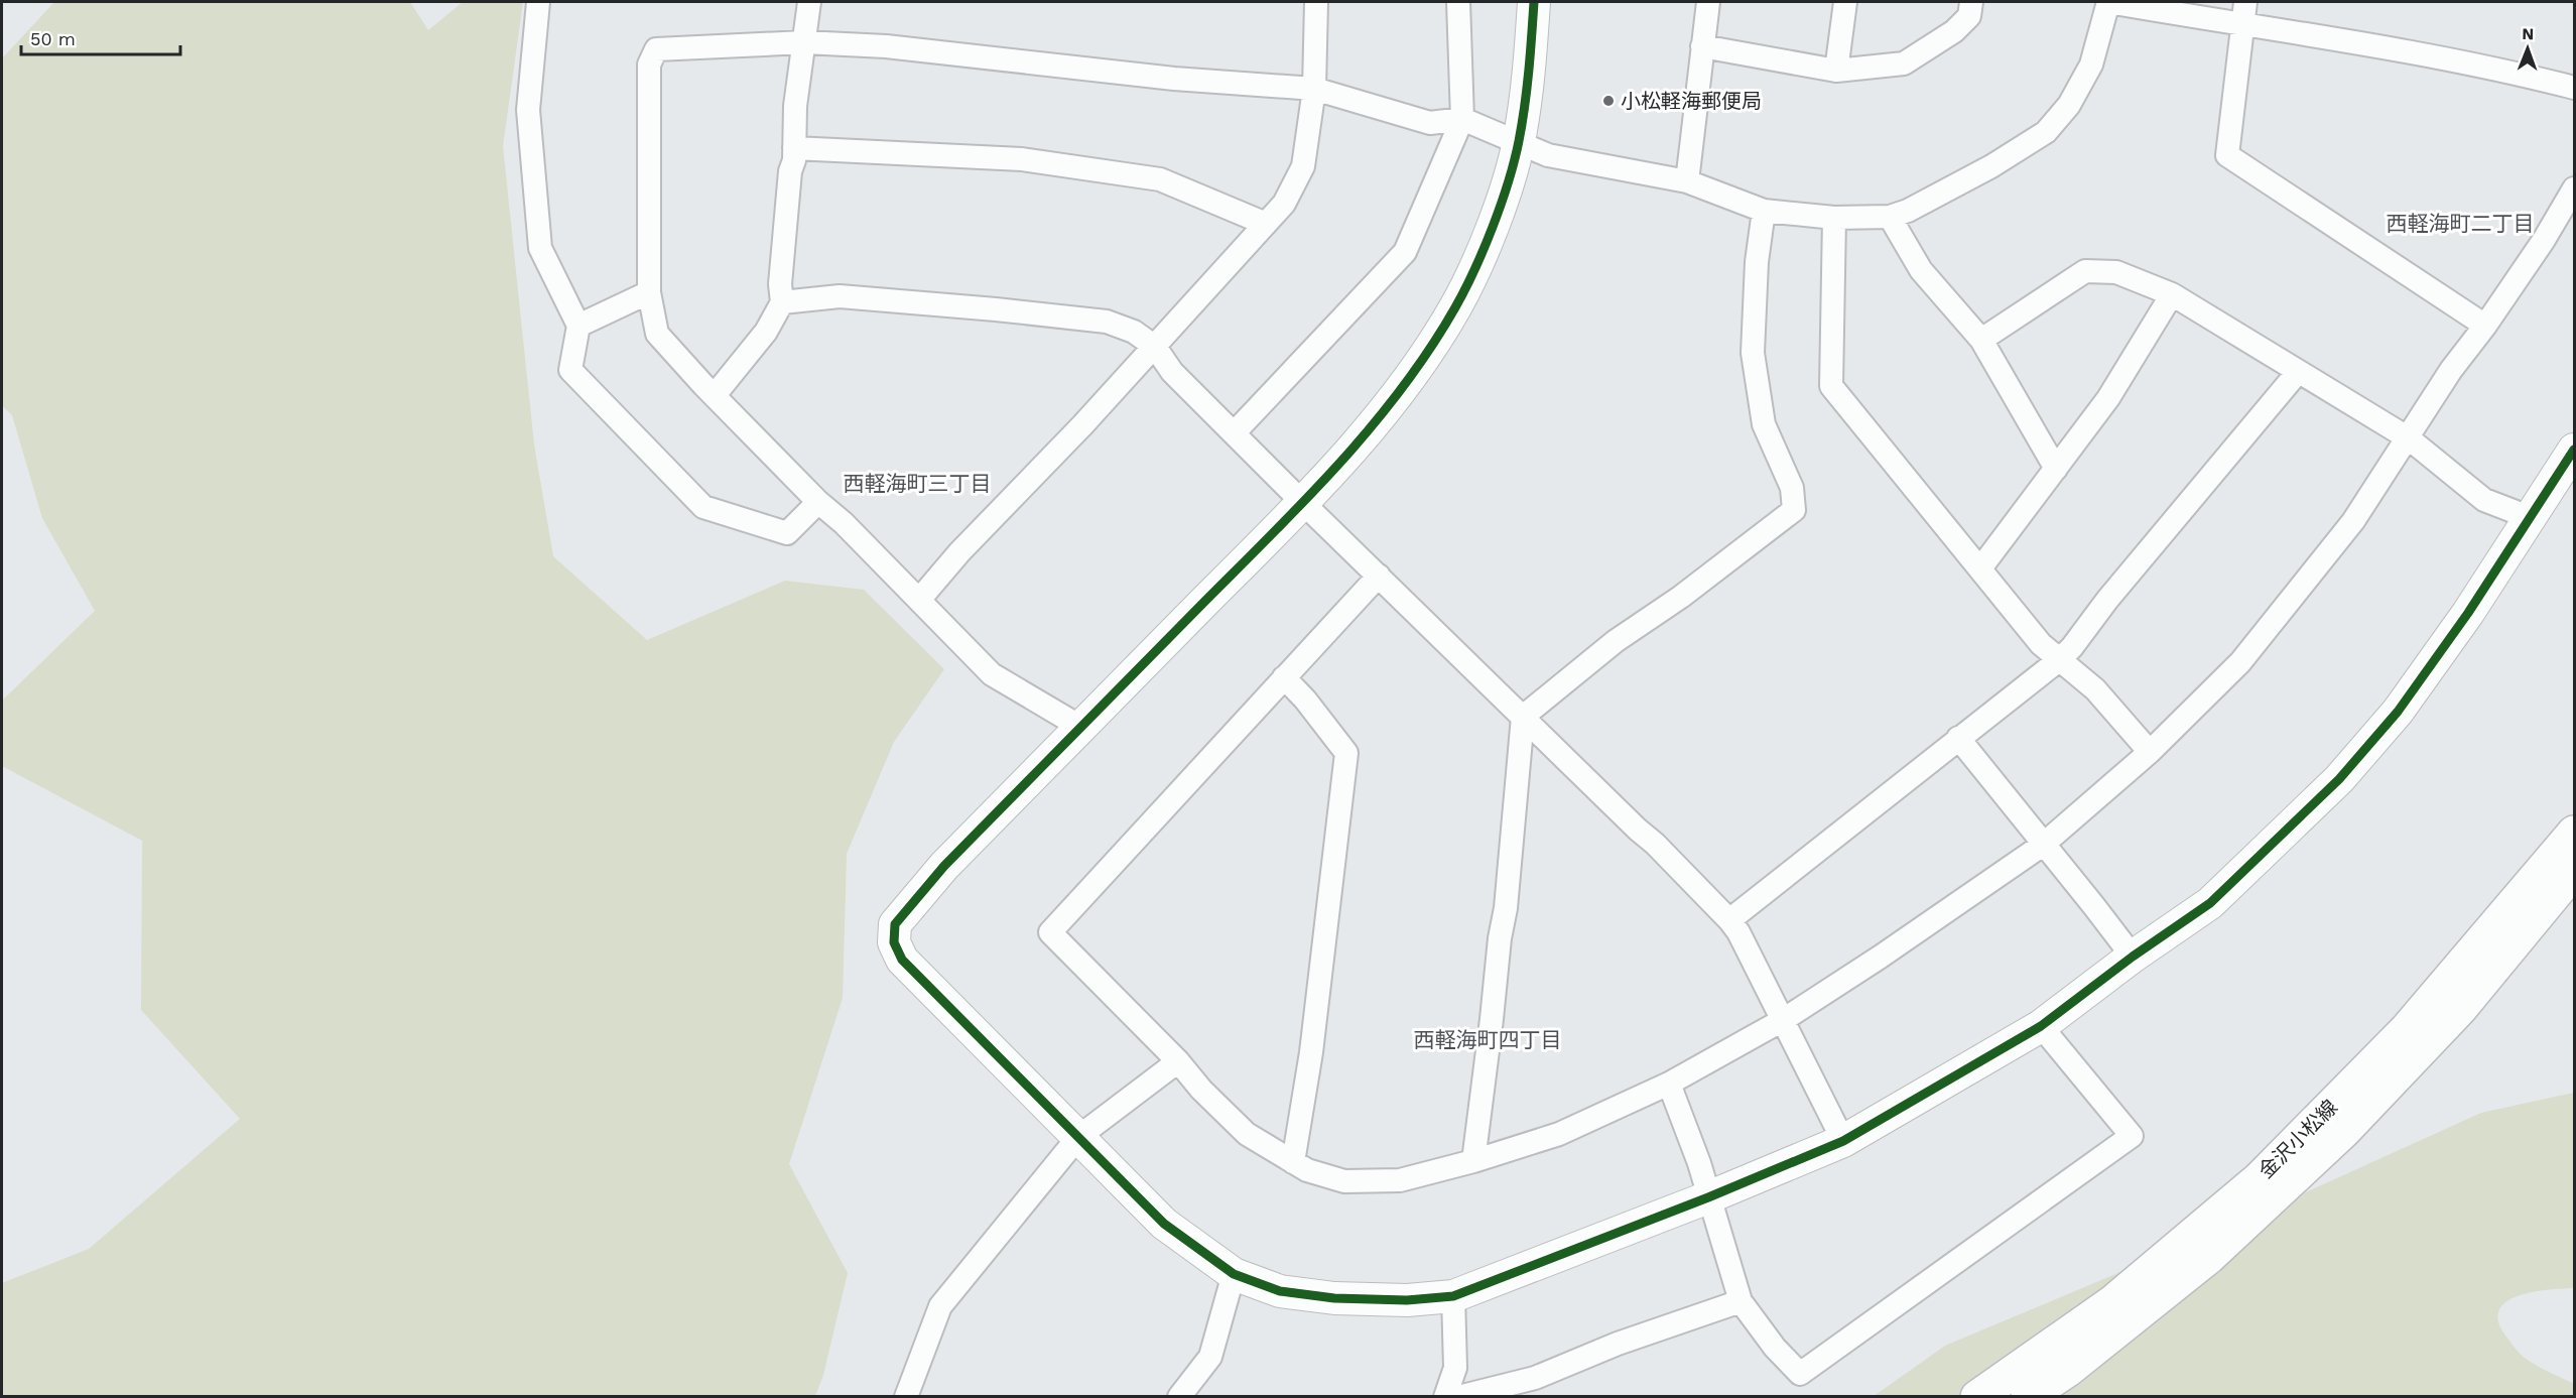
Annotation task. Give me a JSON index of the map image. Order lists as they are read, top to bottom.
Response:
{
  "streets": {
    "main road": ["金沢小松線"]
  },
  "districts": ["西軽海町二丁目", "西軽海町三丁目", "西軽海町四丁目"],
  "places": ["小松軽海郵便局"],
  "scale_bar": "50 m",
  "north": "top"
}
